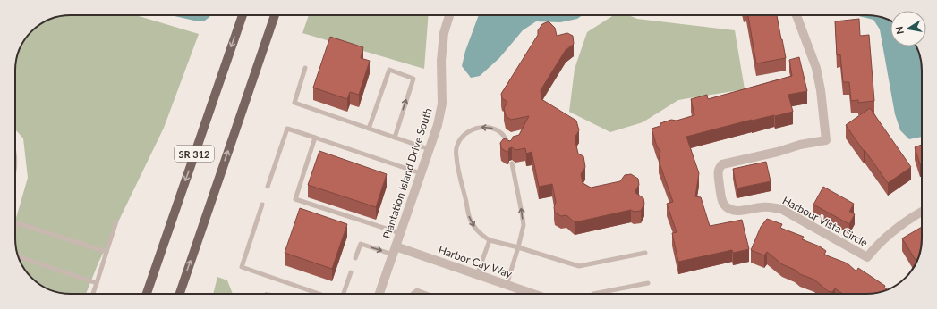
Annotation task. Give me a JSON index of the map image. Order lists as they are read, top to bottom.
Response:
{
  "streets": {
    "main road": ["SR 312"],
    "street": ["Plantation Island Drive South", "Harbour Vista Circle", "Harbor Cay Way"]
  },
  "crossings": [
    ["Plantation Island Drive South", "Harbor Cay Way"]
  ],
  "north": "left"
}
